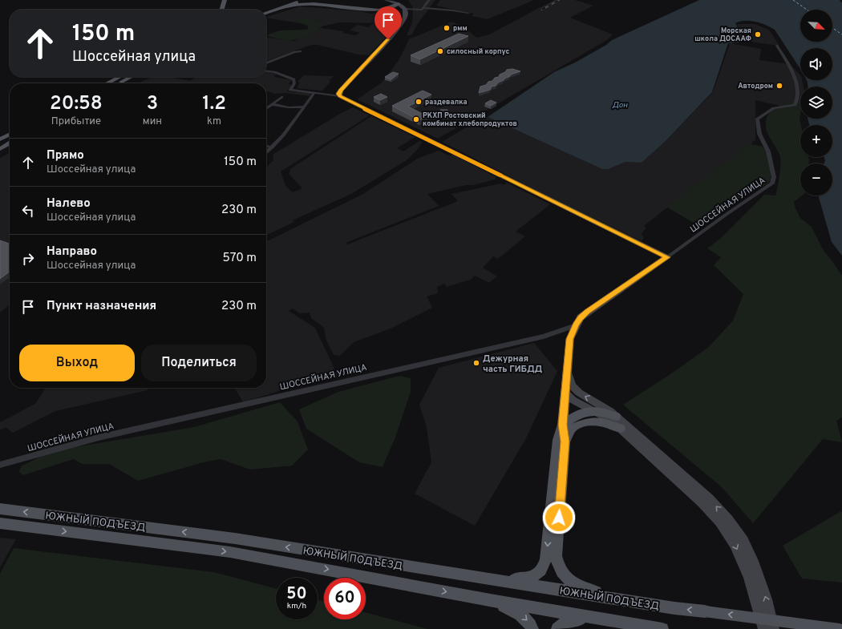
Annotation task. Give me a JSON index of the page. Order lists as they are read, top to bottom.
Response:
{
  "streets": {
    "main road": ["ШОССЕЙНАЯ УЛИЦА", "ЮЖНЫЙ ПОДЪЕЗД"]
  },
  "water": ["Дон"],
  "places": [
    "рмм",
    "Морская школа ДОСААФ",
    "силосный корпус",
    "Автодром",
    "раздевалка",
    "РКХП Ростовский комбинат хлебопродуктов",
    "Дежурная часть ГИБДД"
  ],
  "north": "bottom right",
  "page": {
    "map_buttons": ["+", "−"],
    "turn": ["150 m", "Шоссейная улица"],
    "eta": [
      "20:58",
      "Прибытие",
      "3",
      "мин",
      "1.2",
      "km"
    ],
    "list": [
      {
        "name": "Прямо",
        "note": "Шоссейная улица",
        "value": "150 m"
      },
      {
        "name": "Налево",
        "note": "Шоссейная улица",
        "value": "230 m"
      },
      {
        "name": "Направо",
        "note": "Шоссейная улица",
        "value": "570 m"
      },
      {
        "name": "Пункт назначения",
        "value": "230 m"
      }
    ],
    "buttons": ["Выход", "Поделиться"],
    "speed": "50 km/h",
    "limit": "60"
  }
}
